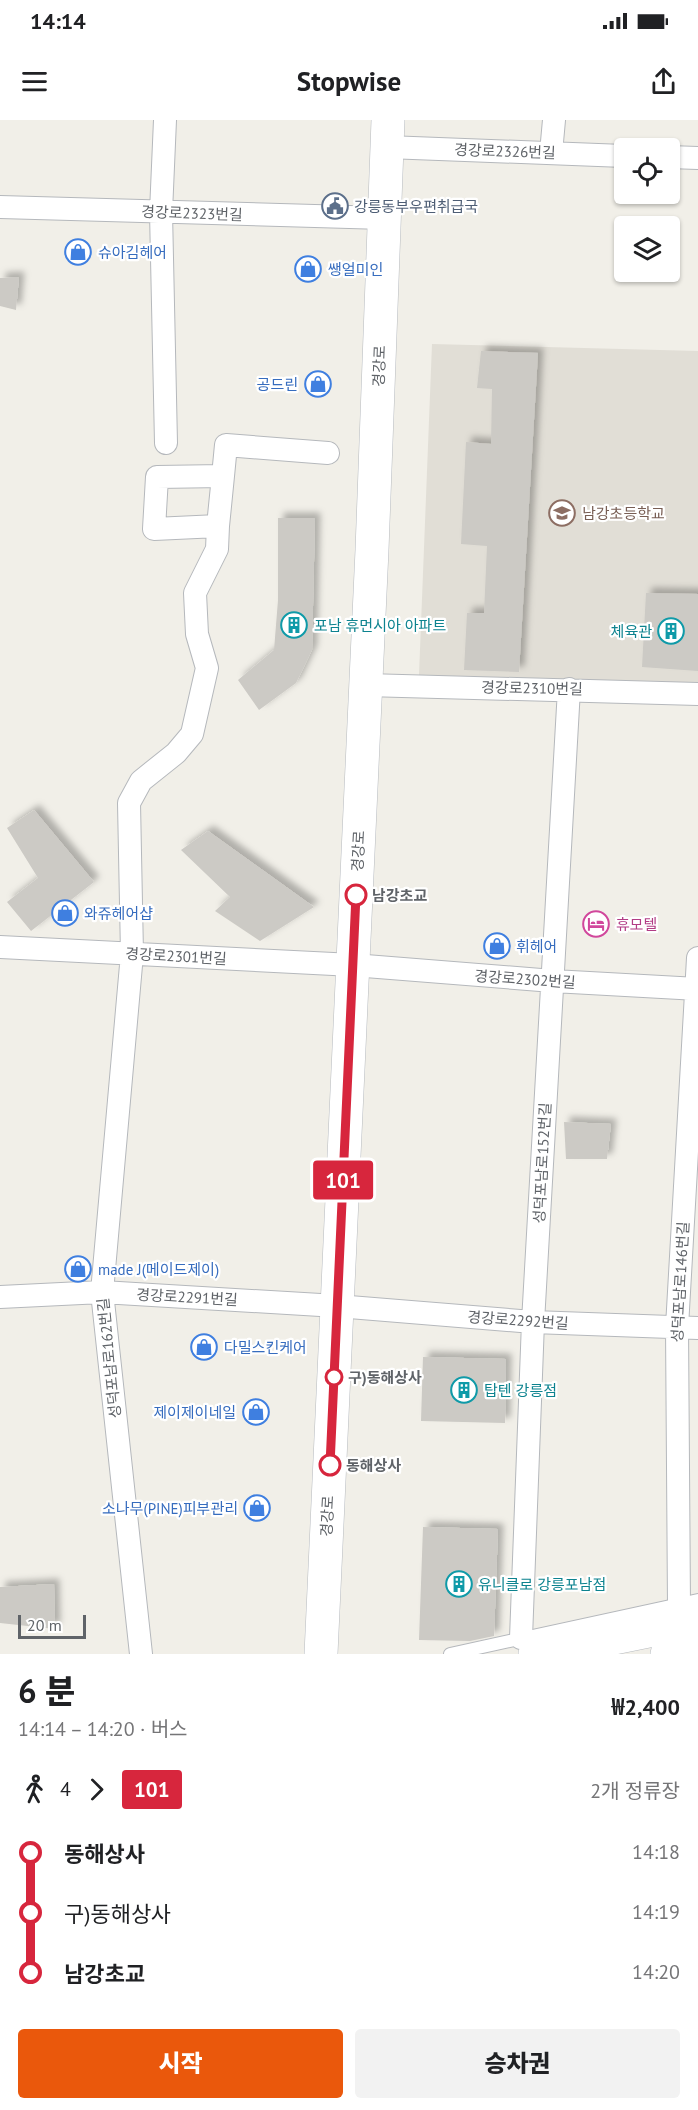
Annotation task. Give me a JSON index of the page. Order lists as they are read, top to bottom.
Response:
{
  "streets": {
    "street": [
      "경강로2326번길",
      "경강로2323번길",
      "경강로",
      "경강로2310번길",
      "경강로2301번길",
      "경강로2302번길",
      "성덕포남로152번길",
      "성덕포남로146번길",
      "경강로2291번길",
      "경강로2292번길",
      "성덕포남로162번길"
    ]
  },
  "crossings": [
    ["경강로2326번길", "경강로"],
    ["경강로2323번길", "경강로"],
    ["경강로", "경강로2310번길"],
    ["경강로", "경강로2301번길"],
    ["경강로", "경강로2302번길"],
    ["경강로", "경강로2291번길"],
    ["경강로", "경강로2292번길"],
    ["경강로2310번길", "성덕포남로152번길"],
    ["경강로2301번길", "경강로2302번길"],
    ["경강로2301번길", "성덕포남로162번길"],
    ["경강로2302번길", "성덕포남로152번길"],
    ["경강로2302번길", "성덕포남로146번길"],
    ["성덕포남로152번길", "경강로2292번길"],
    ["성덕포남로146번길", "경강로2292번길"],
    ["경강로2291번길", "경강로2292번길"],
    ["경강로2291번길", "성덕포남로162번길"]
  ],
  "places": {
    "public building": ["강릉동부우편취급국"],
    "shop": [
      "슈아김헤어",
      "쌩얼미인",
      "공드린",
      "와쥬헤어샵",
      "휘헤어",
      "made J(메이드제이)",
      "다밀스킨케어",
      "제이제이네일",
      "소나무(PINE)피부관리"
    ],
    "school or university": ["남강초등학교"],
    "building": [
      "포남 휴먼시아 아파트",
      "체육관",
      "탑텐 강릉점",
      "유니클로 강릉포남점"
    ],
    "other": ["남강초교", "구)동해상사", "동해상사"],
    "hotel": ["휴모텔"]
  },
  "lines": ["bus line 101"],
  "scale_bar": "20 m",
  "page": {
    "status": "14:14",
    "header": "Stopwise",
    "on_map": "101",
    "scale": "20 m",
    "heading": ["6 분", "14:14 – 14:20 · 버스", "₩2,400"],
    "legs": ["4", "101", "2개 정류장"],
    "list": [
      {
        "name": "동해상사",
        "value": "14:18"
      },
      {
        "name": "구)동해상사",
        "value": "14:19"
      },
      {
        "name": "남강초교",
        "value": "14:20"
      }
    ],
    "buttons": ["시작", "승차권"]
  }
}
